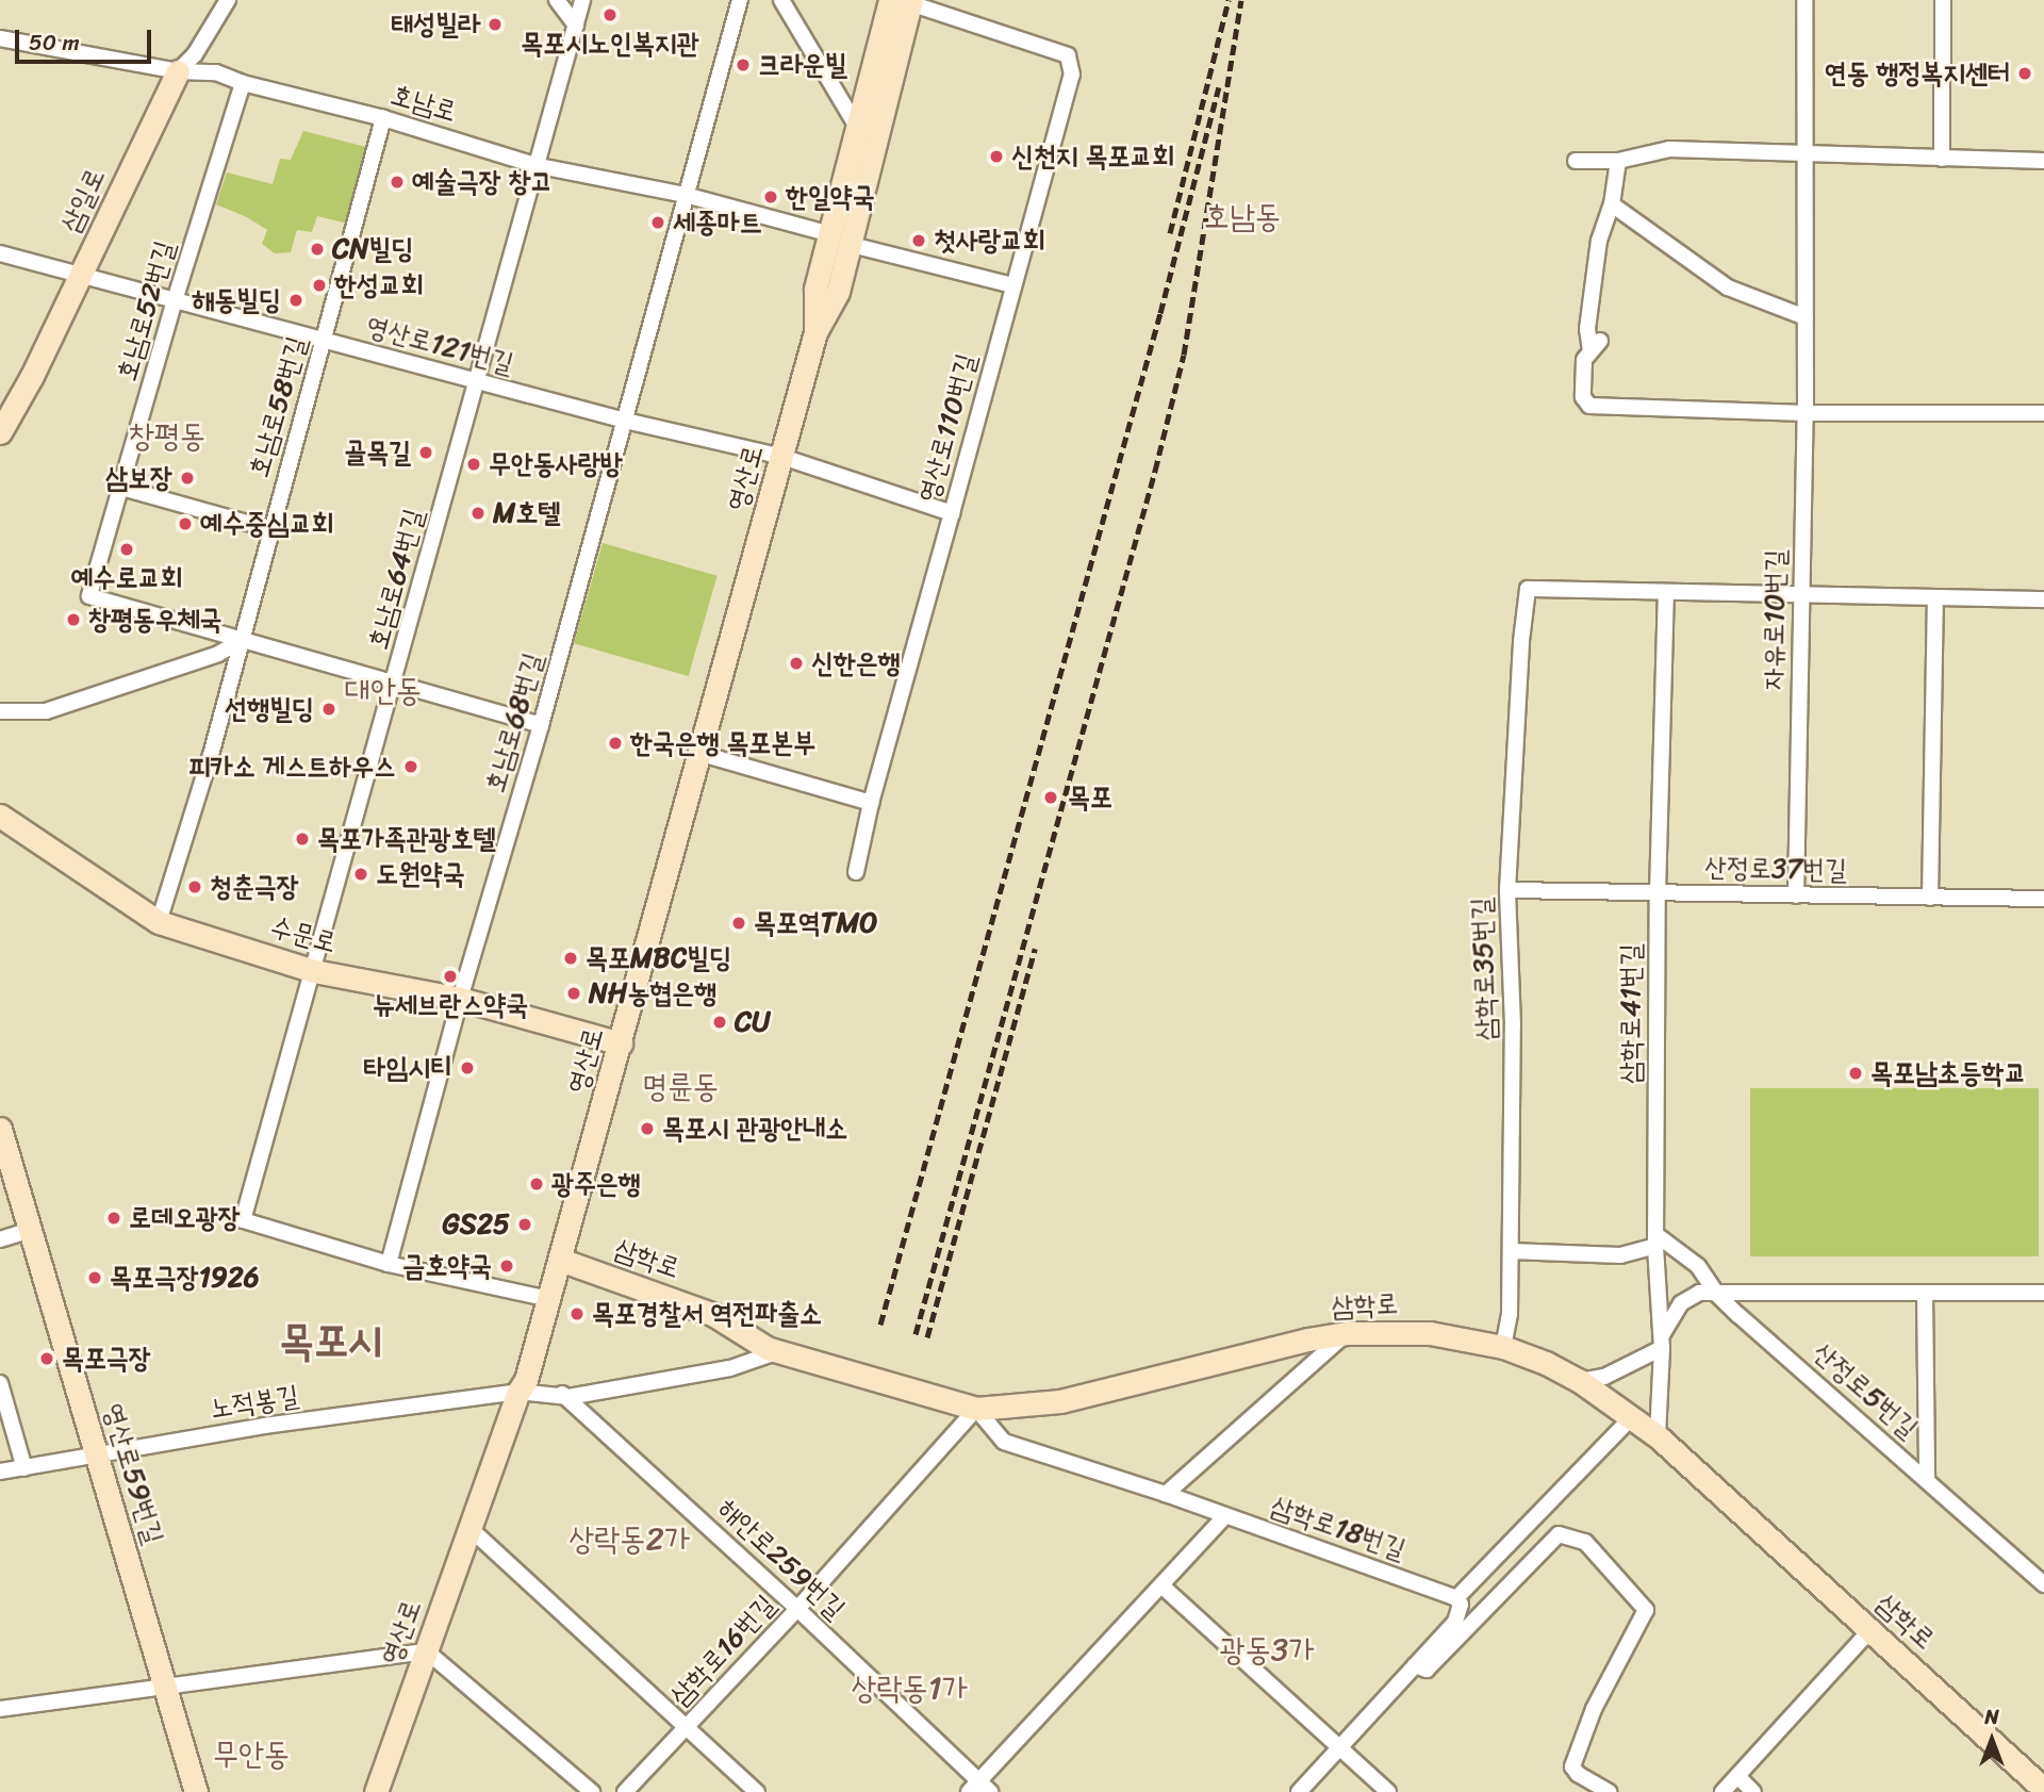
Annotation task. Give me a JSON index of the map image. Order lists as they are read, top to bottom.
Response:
{
  "streets": {
    "street": [
      "호남로",
      "삼일로",
      "호남로52번길",
      "영산로121번길",
      "호남로58번길",
      "영산로110번길",
      "영산로",
      "호남로64번길",
      "자유로10번길",
      "호남로68번길",
      "산정로37번길",
      "수문로",
      "삼학로35번길",
      "삼학로41번길",
      "삼학로",
      "산정로5번길",
      "노적봉길",
      "영산로59번길",
      "삼학로18번길",
      "해안로259번길",
      "삼학로16번길"
    ]
  },
  "crossings": [
    ["호남로", "삼일로"],
    ["호남로", "호남로52번길"],
    ["호남로", "호남로58번길"],
    ["호남로", "영산로"],
    ["호남로", "호남로64번길"],
    ["호남로", "호남로68번길"],
    ["삼일로", "영산로121번길"],
    ["호남로52번길", "영산로121번길"],
    ["호남로52번길", "호남로58번길"],
    ["영산로121번길", "호남로58번길"],
    ["영산로121번길", "영산로110번길"],
    ["영산로121번길", "영산로"],
    ["영산로121번길", "호남로64번길"],
    ["영산로121번길", "호남로68번길"],
    ["호남로58번길", "수문로"],
    ["영산로110번길", "영산로"],
    ["영산로", "수문로"],
    ["영산로", "삼학로"],
    ["영산로", "노적봉길"],
    ["호남로64번길", "호남로68번길"],
    ["호남로64번길", "수문로"],
    ["자유로10번길", "산정로37번길"],
    ["호남로68번길", "수문로"],
    ["산정로37번길", "삼학로35번길"],
    ["산정로37번길", "삼학로41번길"],
    ["삼학로35번길", "삼학로41번길"],
    ["삼학로35번길", "삼학로"],
    ["삼학로41번길", "삼학로"],
    ["삼학로41번길", "산정로5번길"],
    ["삼학로", "노적봉길"],
    ["삼학로", "삼학로18번길"],
    ["삼학로", "삼학로16번길"],
    ["노적봉길", "영산로59번길"],
    ["노적봉길", "해안로259번길"],
    ["삼학로18번길", "삼학로16번길"],
    ["해안로259번길", "삼학로16번길"]
  ],
  "districts": [
    "호남동",
    "창평동",
    "대안동",
    "명륜동",
    "목포시",
    "상락동2가",
    "광동3가",
    "상락동1가",
    "무안동"
  ],
  "places": [
    "목포시노인복지관",
    "태성빌라",
    "크라운빌",
    "연동 행정복지센터",
    "신천지 목포교회",
    "예술극장 창고",
    "한일약국",
    "세종마트",
    "첫사랑교회",
    "CN빌딩",
    "한성교회",
    "해동빌딩",
    "골목길",
    "무안동사랑방",
    "삼보장",
    "M호텔",
    "예수중심교회",
    "예수로교회",
    "창평동우체국",
    "신한은행",
    "선행빌딩",
    "한국은행 목포본부",
    "피카소 게스트하우스",
    "목포",
    "목포가족관광호텔",
    "도원약국",
    "청춘극장",
    "목포역TMO",
    "목포MBC빌딩",
    "뉴세브란스약국",
    "NH농협은행",
    "CU",
    "타임시티",
    "목포남초등학교",
    "목포시 관광안내소",
    "광주은행",
    "로데오광장",
    "GS25",
    "금호약국",
    "목포극장1926",
    "목포경찰서 역전파출소",
    "목포극장"
  ],
  "scale_bar": "50 m",
  "north": "top"
}
